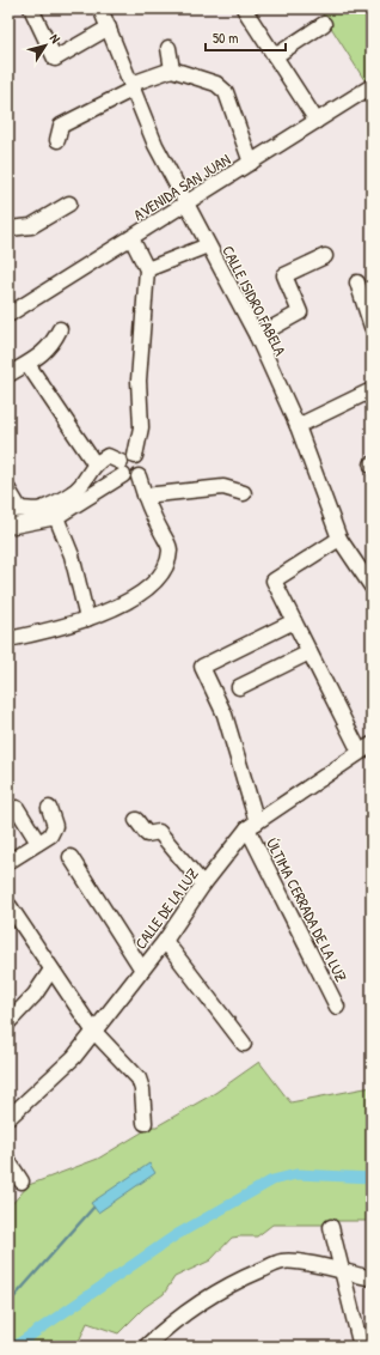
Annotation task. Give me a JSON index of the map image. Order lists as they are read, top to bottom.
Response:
{
  "streets": {
    "street": [
      "AVENIDA SAN JUAN",
      "CALLE ISIDRO FABELA",
      "CALLE DE LA LUZ",
      "ÚLTIMA CERRADA DE LA LUZ"
    ]
  },
  "crossings": [
    ["AVENIDA SAN JUAN", "CALLE ISIDRO FABELA"],
    ["CALLE DE LA LUZ", "ÚLTIMA CERRADA DE LA LUZ"]
  ],
  "scale_bar": "50 m",
  "north": "top right"
}
